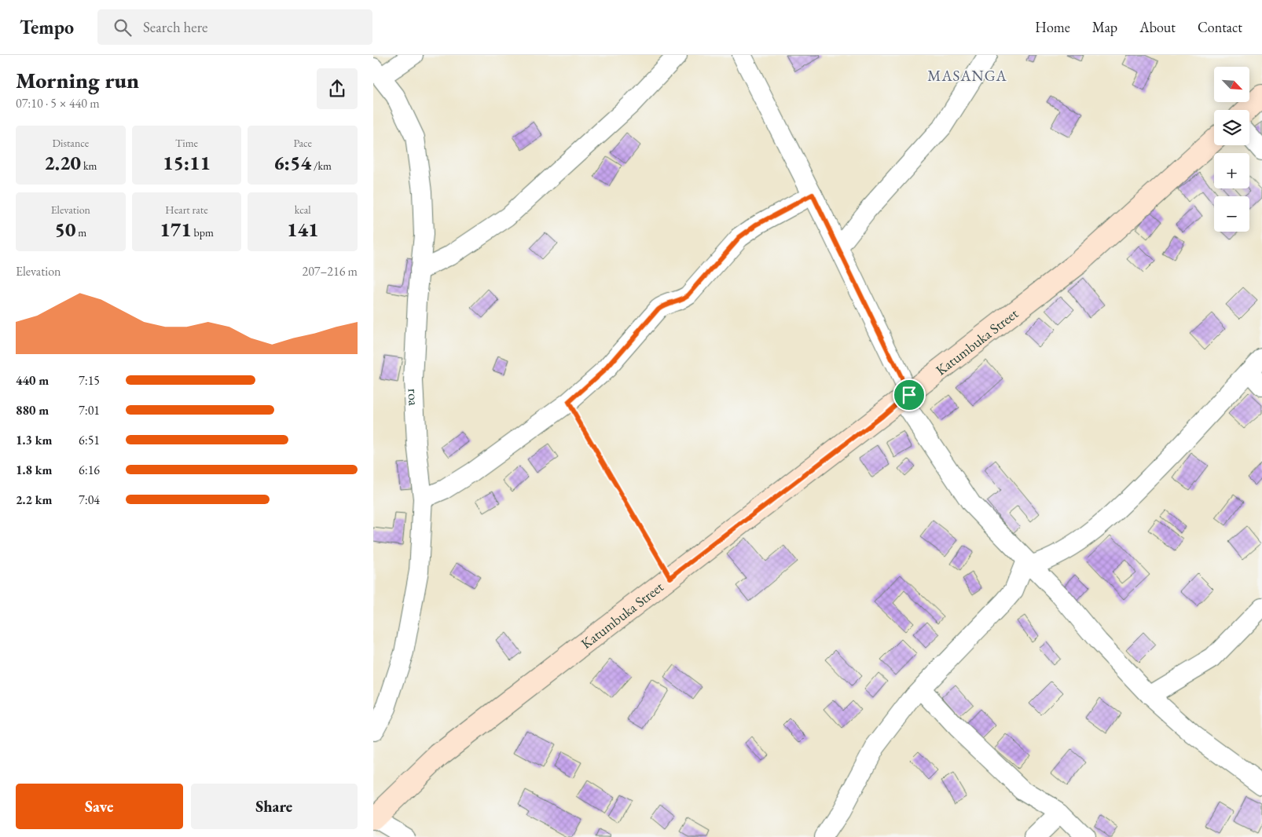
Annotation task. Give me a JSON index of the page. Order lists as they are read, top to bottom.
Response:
{
  "streets": {
    "main road": ["Katumbuka Street"],
    "street": ["roa"]
  },
  "districts": ["MASANGA"],
  "north": "bottom right",
  "page": {
    "header": "Tempo",
    "search": "Search here",
    "nav": [
      "Home",
      "Map",
      "About",
      "Contact"
    ],
    "heading": ["Morning run", "07:10 · 5 × 440 m"],
    "map_buttons": ["+", "−"],
    "stats": [
      ["Distance", "2.20 km"],
      ["Time", "15:11"],
      ["Pace", "6:54 /km"],
      ["Elevation", "50 m"],
      ["Heart rate", "171 bpm"],
      ["kcal", "141"]
    ],
    "chart": ["Elevation", "207–216 m"],
    "list": [
      {
        "name": "440 m",
        "note": "7:15"
      },
      {
        "name": "880 m",
        "note": "7:01"
      },
      {
        "name": "1.3 km",
        "note": "6:51"
      },
      {
        "name": "1.8 km",
        "note": "6:16"
      },
      {
        "name": "2.2 km",
        "note": "7:04"
      }
    ],
    "buttons": ["Save", "Share"]
  }
}
